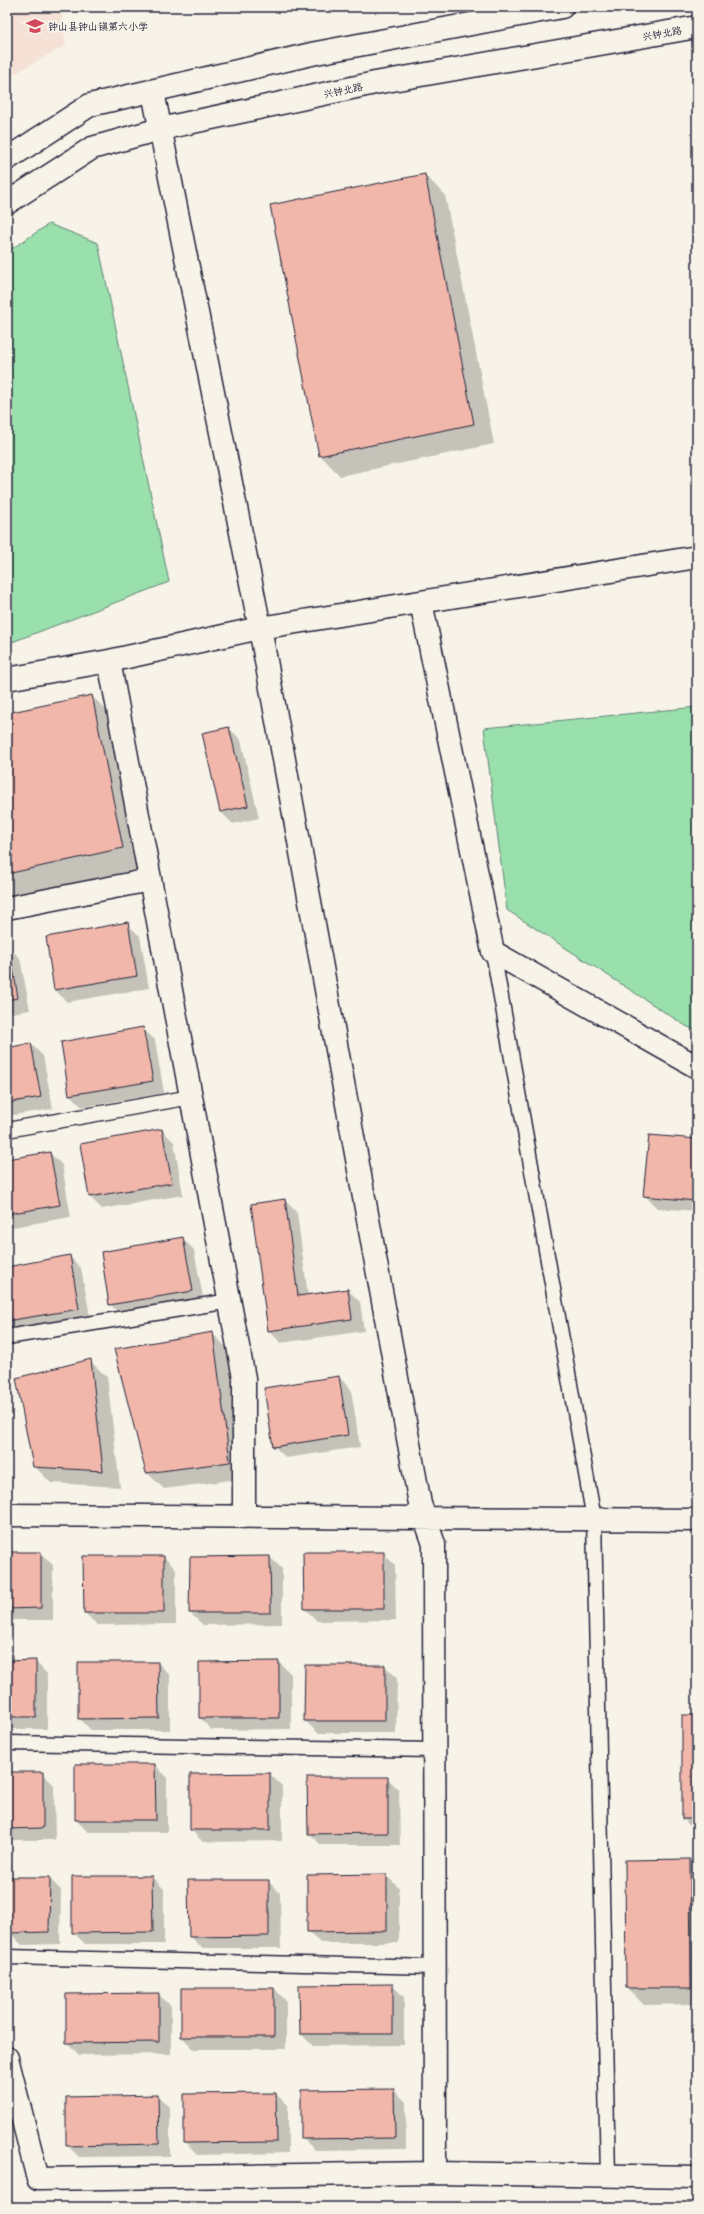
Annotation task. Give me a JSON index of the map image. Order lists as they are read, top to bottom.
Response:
{
  "streets": {
    "street": ["兴钟北路"]
  },
  "places": {
    "school or university": ["钟山县钟山镇第六小学"]
  }
}
